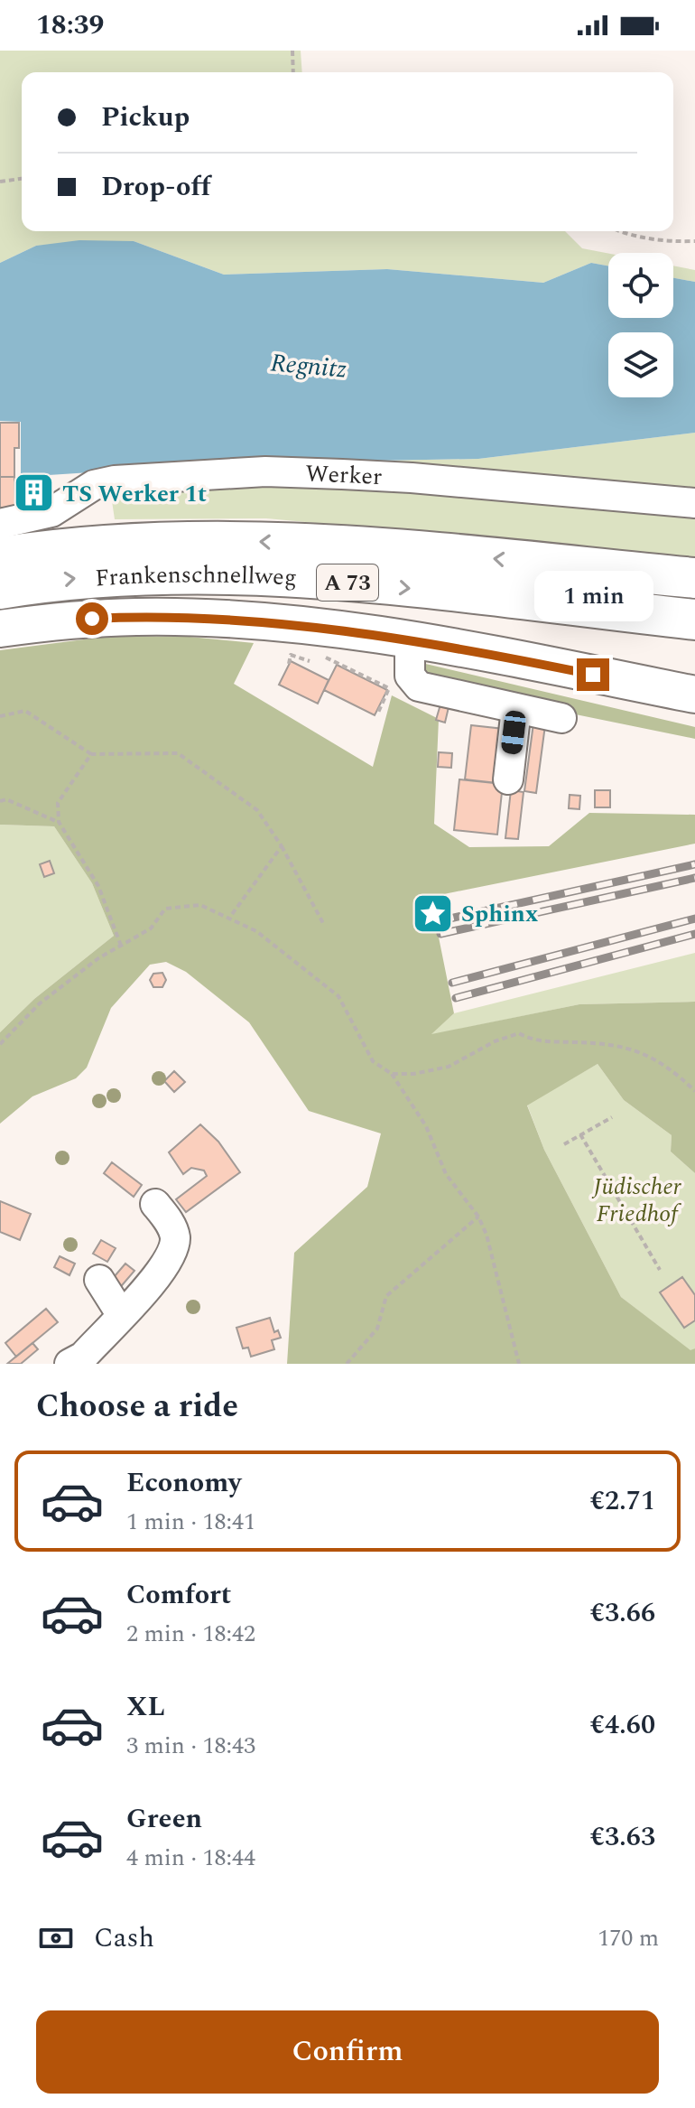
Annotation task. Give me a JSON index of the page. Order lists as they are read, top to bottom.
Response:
{
  "streets": {
    "highway": ["Frankenschnellweg", "A 73"],
    "street": ["Werker"]
  },
  "water": ["Regnitz"],
  "parks": ["Jüdischer Friedhof"],
  "places": {
    "building": ["TS Werker 1t"],
    "place": ["Sphinx"]
  },
  "page": {
    "status": "18:39",
    "banner": ["Pickup", "Drop-off"],
    "bubble": "1 min",
    "heading": "Choose a ride",
    "list": [
      {
        "name": "Economy",
        "note": "1 min · 18:41",
        "value": "€2.71"
      },
      {
        "name": "Comfort",
        "note": "2 min · 18:42",
        "value": "€3.66"
      },
      {
        "name": "XL",
        "note": "3 min · 18:43",
        "value": "€4.60"
      },
      {
        "name": "Green",
        "note": "4 min · 18:44",
        "value": "€3.63"
      }
    ],
    "pay": ["Cash", "170 m"],
    "buttons": "Confirm"
  }
}
